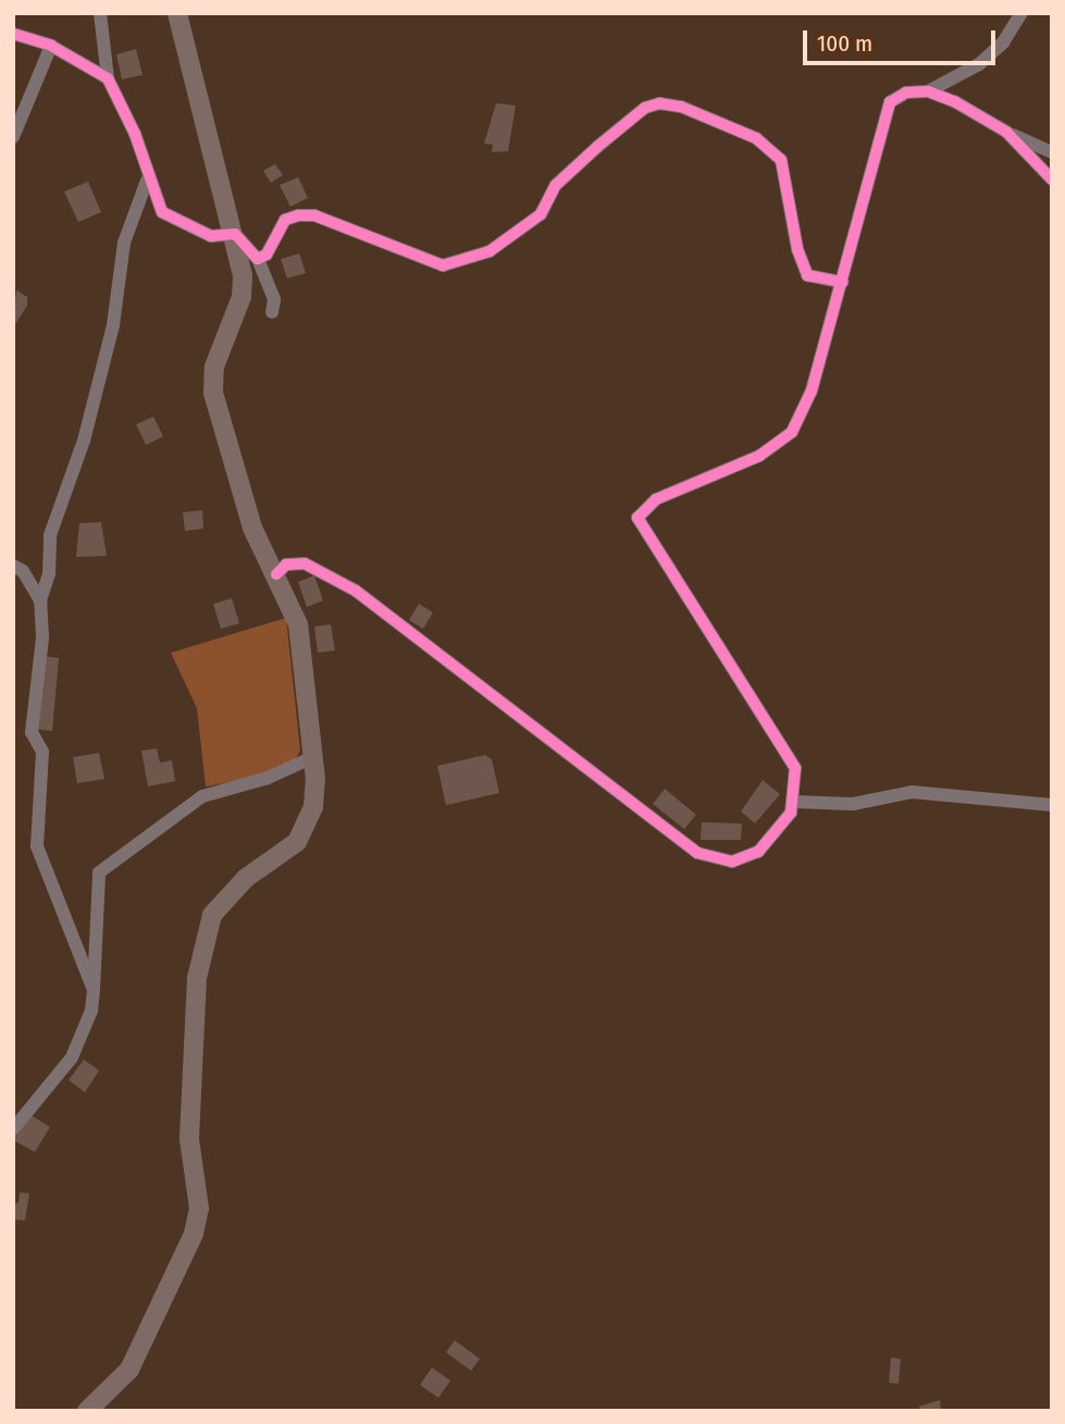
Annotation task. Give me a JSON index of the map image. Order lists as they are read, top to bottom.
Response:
{
  "scale_bar": "100 m"
}
